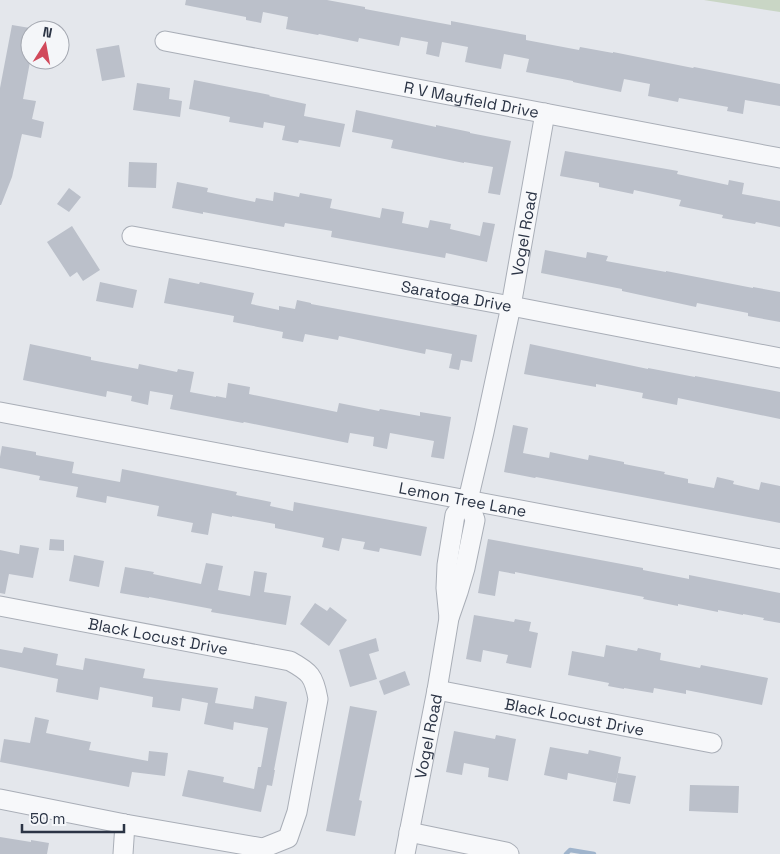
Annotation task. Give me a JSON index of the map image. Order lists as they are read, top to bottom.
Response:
{
  "streets": {
    "street": [
      "R V Mayfield Drive",
      "Vogel Road",
      "Saratoga Drive",
      "Lemon Tree Lane",
      "Black Locust Drive"
    ]
  },
  "crossings": [
    ["R V Mayfield Drive", "Vogel Road"],
    ["Vogel Road", "Saratoga Drive"],
    ["Vogel Road", "Lemon Tree Lane"],
    ["Vogel Road", "Black Locust Drive"]
  ],
  "scale_bar": "50 m",
  "north": "top"
}
